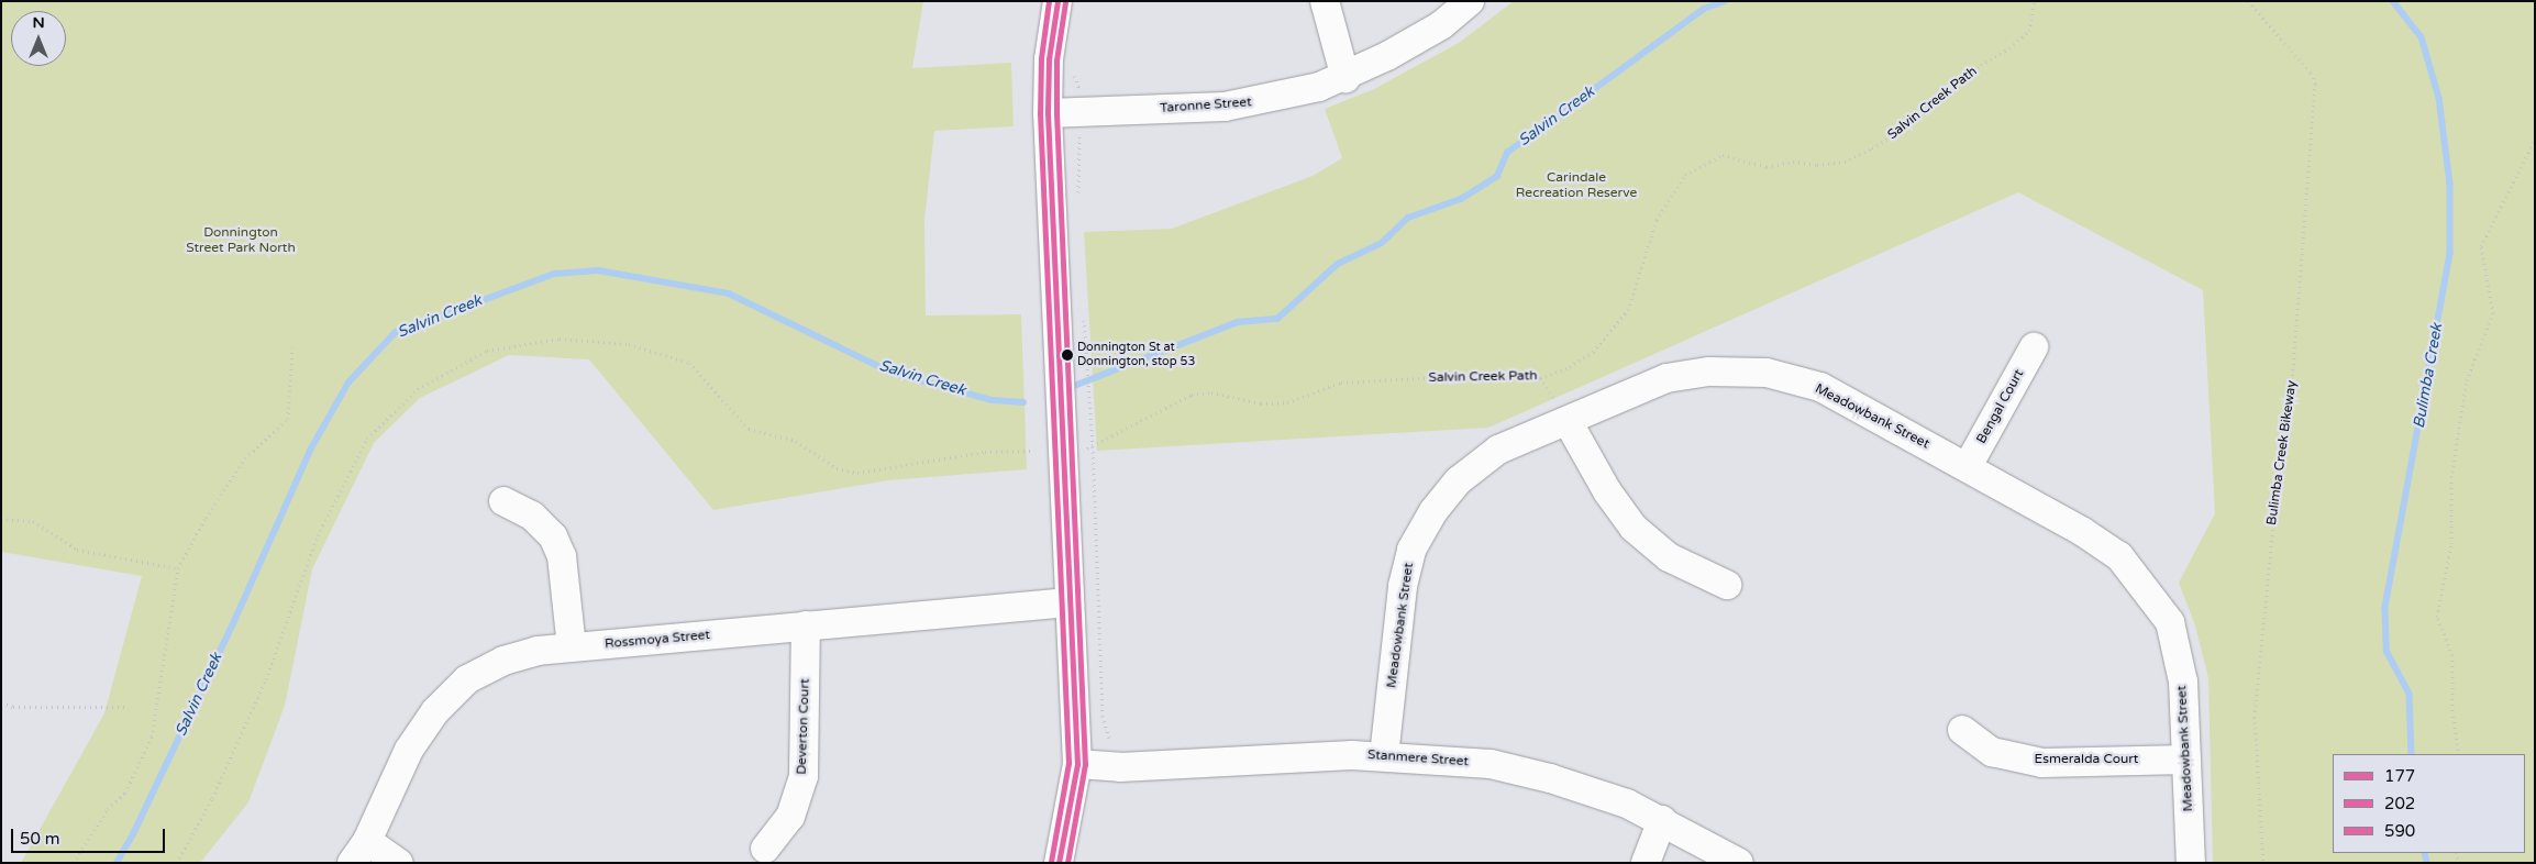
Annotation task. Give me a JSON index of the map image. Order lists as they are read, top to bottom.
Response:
{
  "streets": {
    "street": [
      "Taronne Street",
      "Bengal Court",
      "Meadowbank Street",
      "Rossmoya Street",
      "Deverton Court",
      "Stanmere Street",
      "Esmeralda Court"
    ],
    "path": ["Salvin Creek Path", "Bulimba Creek Bikeway"]
  },
  "crossings": [
    ["Bengal Court", "Meadowbank Street"],
    ["Meadowbank Street", "Stanmere Street"],
    ["Meadowbank Street", "Esmeralda Court"],
    ["Rossmoya Street", "Deverton Court"]
  ],
  "water": ["Salvin Creek", "Bulimba Creek"],
  "parks": ["Carindale Recreation Reserve", "Donnington Street Park North"],
  "places": ["Donnington St at Donnington, stop 53"],
  "lines": ["transit line 177", "transit line 202", "transit line 590"],
  "legend": ["177", "202", "590"],
  "scale_bar": "50 m",
  "north": "top"
}
